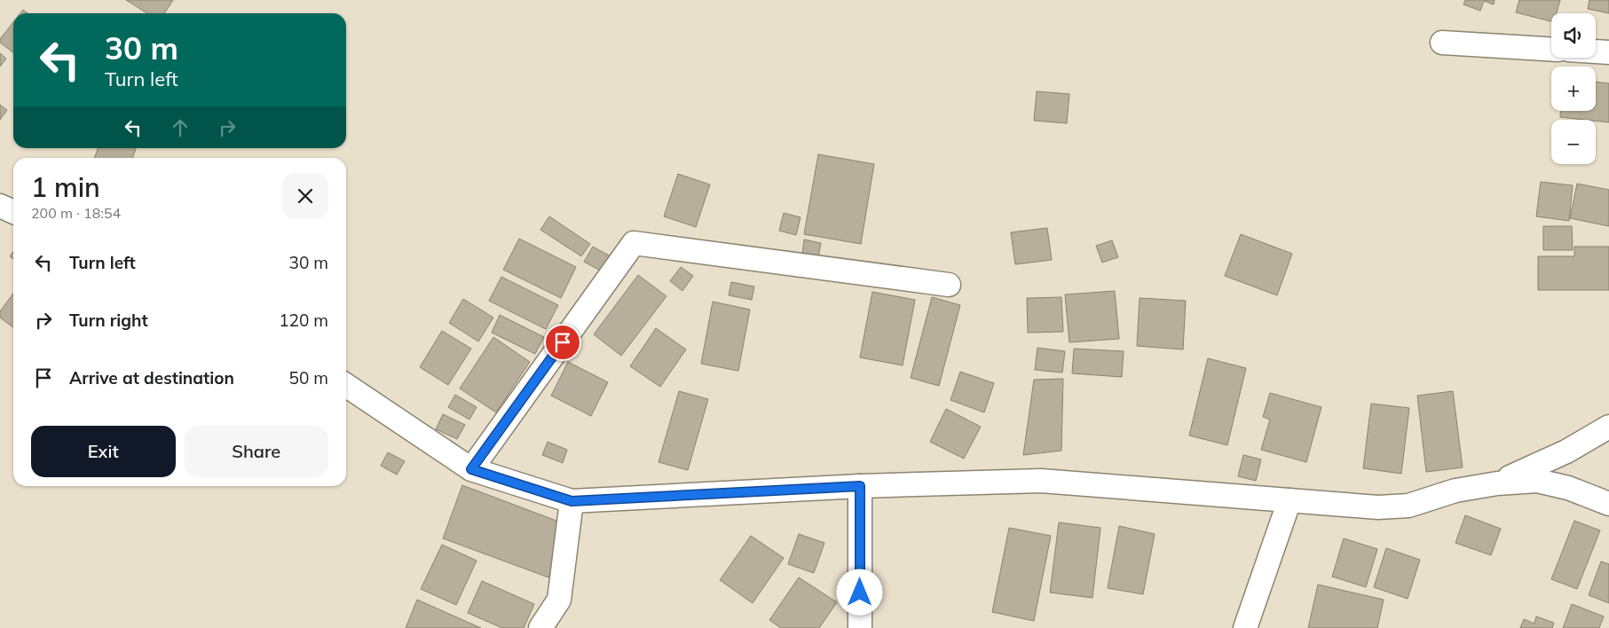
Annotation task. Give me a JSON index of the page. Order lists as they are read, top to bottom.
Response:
{
  "page": {
    "map_buttons": ["+", "−"],
    "turn": ["30 m", "Turn left"],
    "heading": ["1 min", "200 m · 18:54"],
    "list": [
      {
        "name": "Turn left",
        "value": "30 m"
      },
      {
        "name": "Turn right",
        "value": "120 m"
      },
      {
        "name": "Arrive at destination",
        "value": "50 m"
      }
    ],
    "buttons": ["Exit", "Share"]
  }
}
